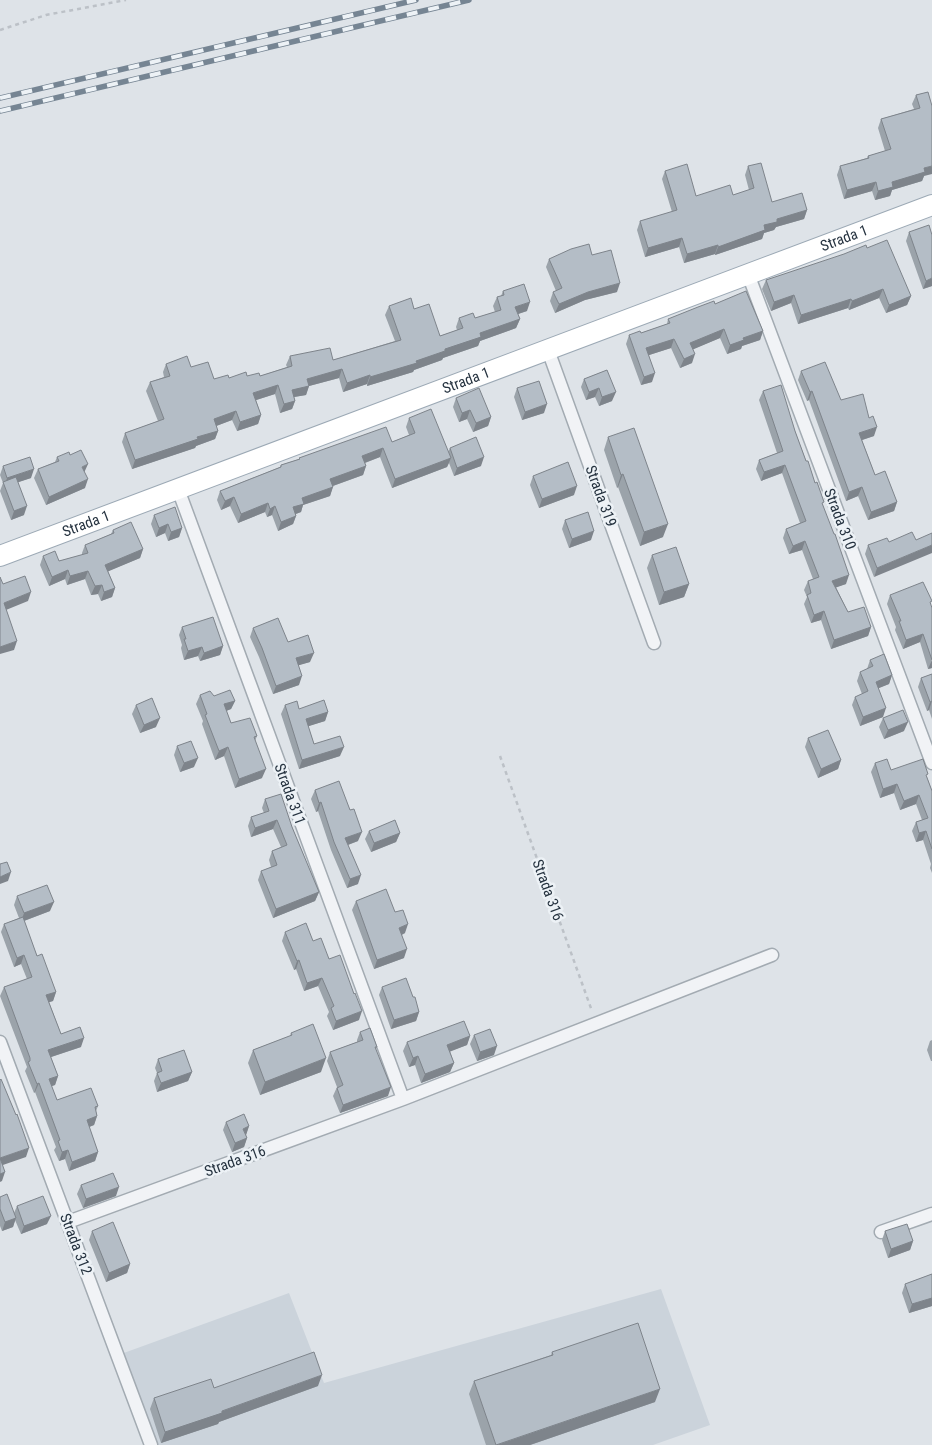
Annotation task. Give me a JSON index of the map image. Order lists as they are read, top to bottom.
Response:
{
  "streets": {
    "main road": ["Strada 1"],
    "street": [
      "Strada 319",
      "Strada 310",
      "Strada 311",
      "Strada 316",
      "Strada 312"
    ]
  },
  "crossings": [
    ["Strada 1", "Strada 319"],
    ["Strada 1", "Strada 310"],
    ["Strada 1", "Strada 311"],
    ["Strada 311", "Strada 316"],
    ["Strada 316", "Strada 312"]
  ]
}
